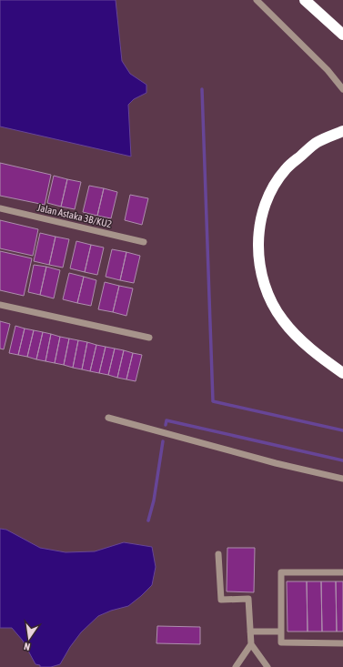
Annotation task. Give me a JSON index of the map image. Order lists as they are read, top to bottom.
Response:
{
  "streets": {
    "street": ["Jalan Astaka 3B/KU2"]
  },
  "north": "bottom"
}
